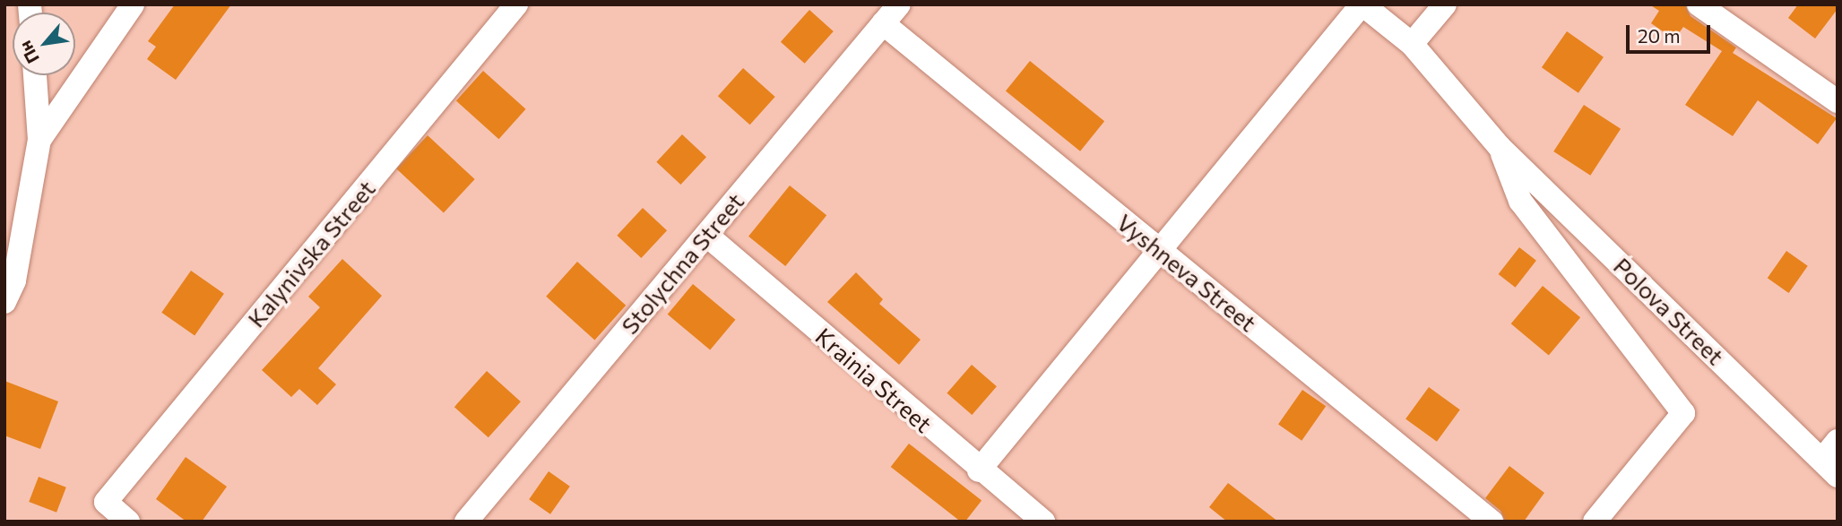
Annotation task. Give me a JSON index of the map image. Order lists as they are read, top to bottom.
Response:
{
  "streets": {
    "street": [
      "Kalynivska Street",
      "Stolychna Street",
      "Vyshneva Street",
      "Polova Street",
      "Krainia Street"
    ]
  },
  "crossings": [
    ["Stolychna Street", "Vyshneva Street"],
    ["Stolychna Street", "Krainia Street"]
  ],
  "scale_bar": "20 m",
  "north": "bottom left"
}
